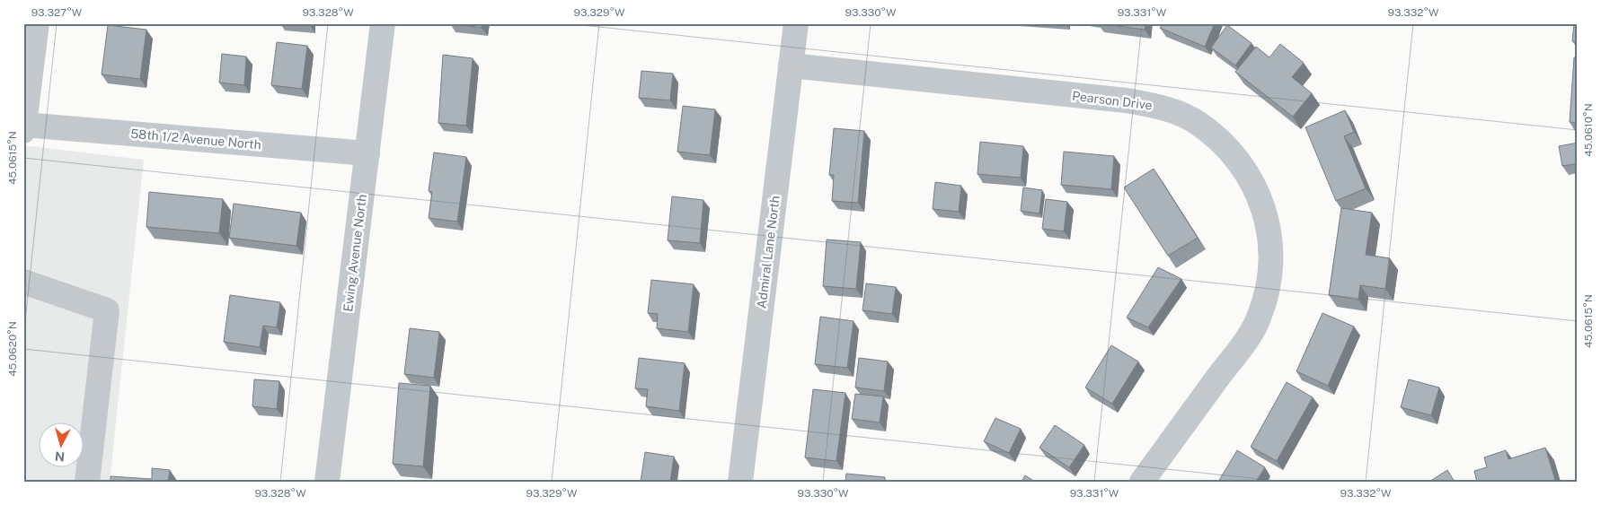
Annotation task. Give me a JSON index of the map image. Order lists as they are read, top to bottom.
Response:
{
  "streets": {
    "street": [
      "Pearson Drive",
      "58th 1/2 Avenue North",
      "Admiral Lane North",
      "Ewing Avenue North"
    ]
  },
  "crossings": [
    ["Pearson Drive", "Admiral Lane North"],
    ["58th 1/2 Avenue North", "Ewing Avenue North"]
  ],
  "north": "bottom",
  "coordinates": [
    "93.327°W",
    "93.328°W",
    "93.329°W",
    "93.330°W",
    "93.331°W",
    "93.332°W",
    "45.0610°N",
    "45.0615°N",
    "45.0620°N"
  ]
}
